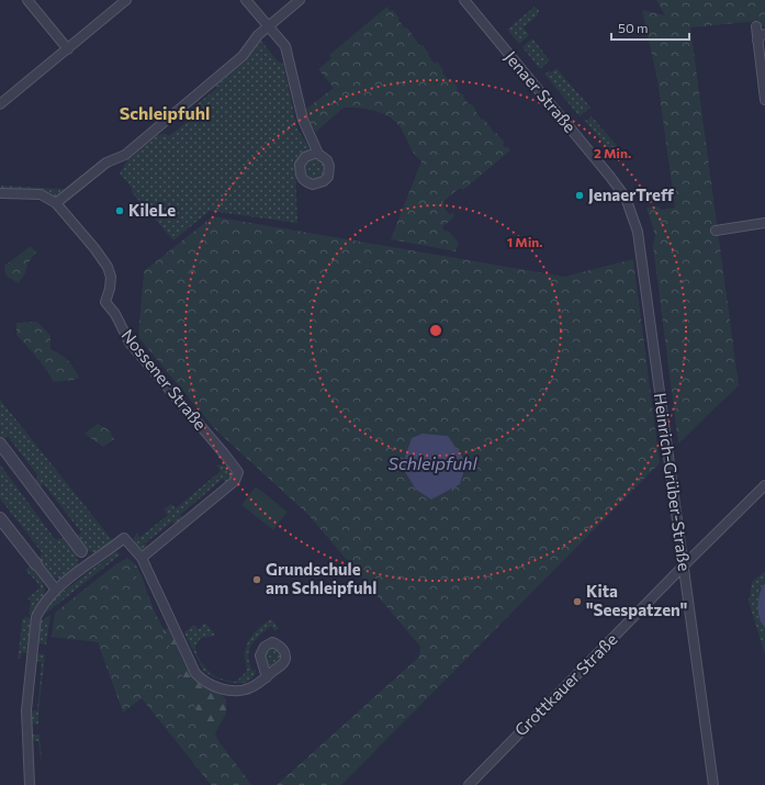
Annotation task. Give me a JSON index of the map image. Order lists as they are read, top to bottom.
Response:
{
  "streets": {
    "street": [
      "Jenaer Straße",
      "Nossener Straße",
      "Heinrich-Grüber-Straße",
      "Grottkauer Straße"
    ]
  },
  "crossings": [
    ["Jenaer Straße", "Heinrich-Grüber-Straße"],
    ["Heinrich-Grüber-Straße", "Grottkauer Straße"]
  ],
  "districts": ["Schleipfuhl"],
  "water": ["Schleipfuhl"],
  "places": [
    "JenaerTreff",
    "KileLe",
    "Grundschule am Schleipfuhl",
    "Kita \"Seespatzen\""
  ],
  "scale_bar": "50 m",
  "rings": ["2 Min.", "1 Min."]
}
